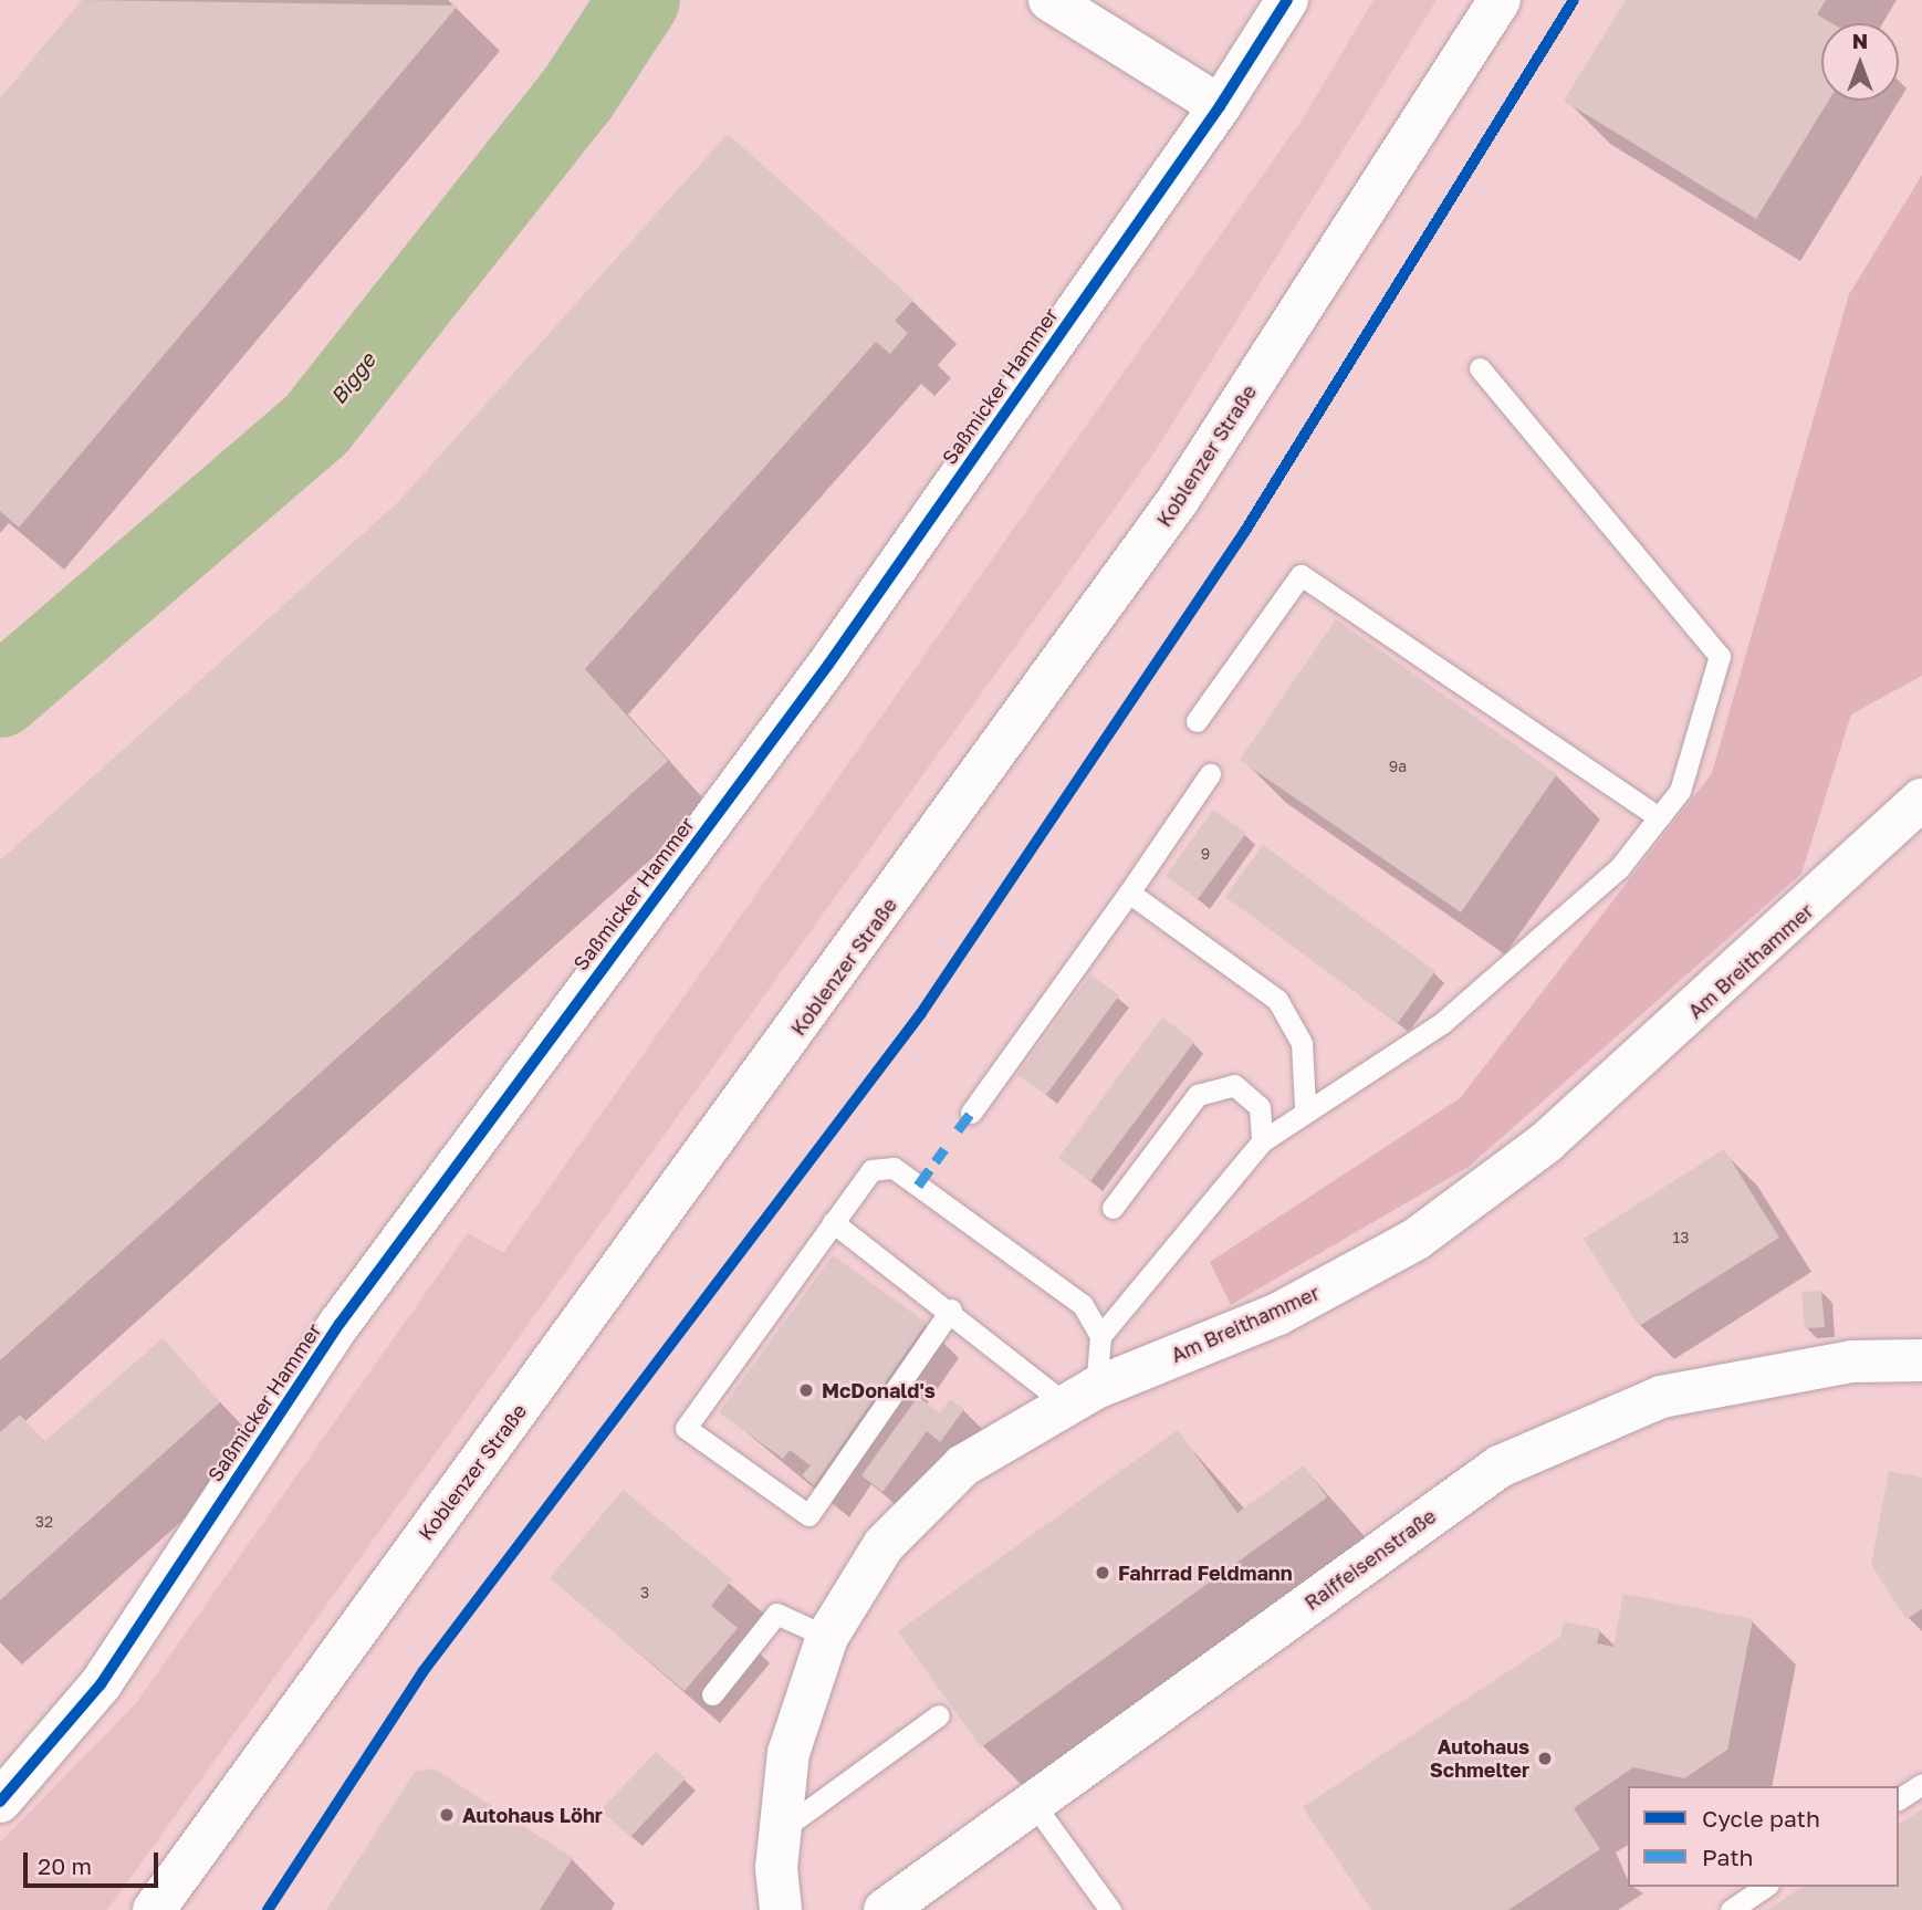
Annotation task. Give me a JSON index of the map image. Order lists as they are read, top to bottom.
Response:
{
  "streets": {
    "street": [
      "Saßmicker Hammer",
      "Koblenzer Straße",
      "Am Breithammer",
      "Raiffeisenstraße"
    ]
  },
  "water": ["Bigge"],
  "places": [
    "McDonald's",
    "Fahrrad Feldmann",
    "Autohaus Schmelter",
    "Autohaus Löhr"
  ],
  "house_numbers": [
    "9a",
    "9",
    "13",
    "32",
    "3"
  ],
  "legend": ["Cycle path", "Path"],
  "scale_bar": "20 m",
  "north": "top"
}
